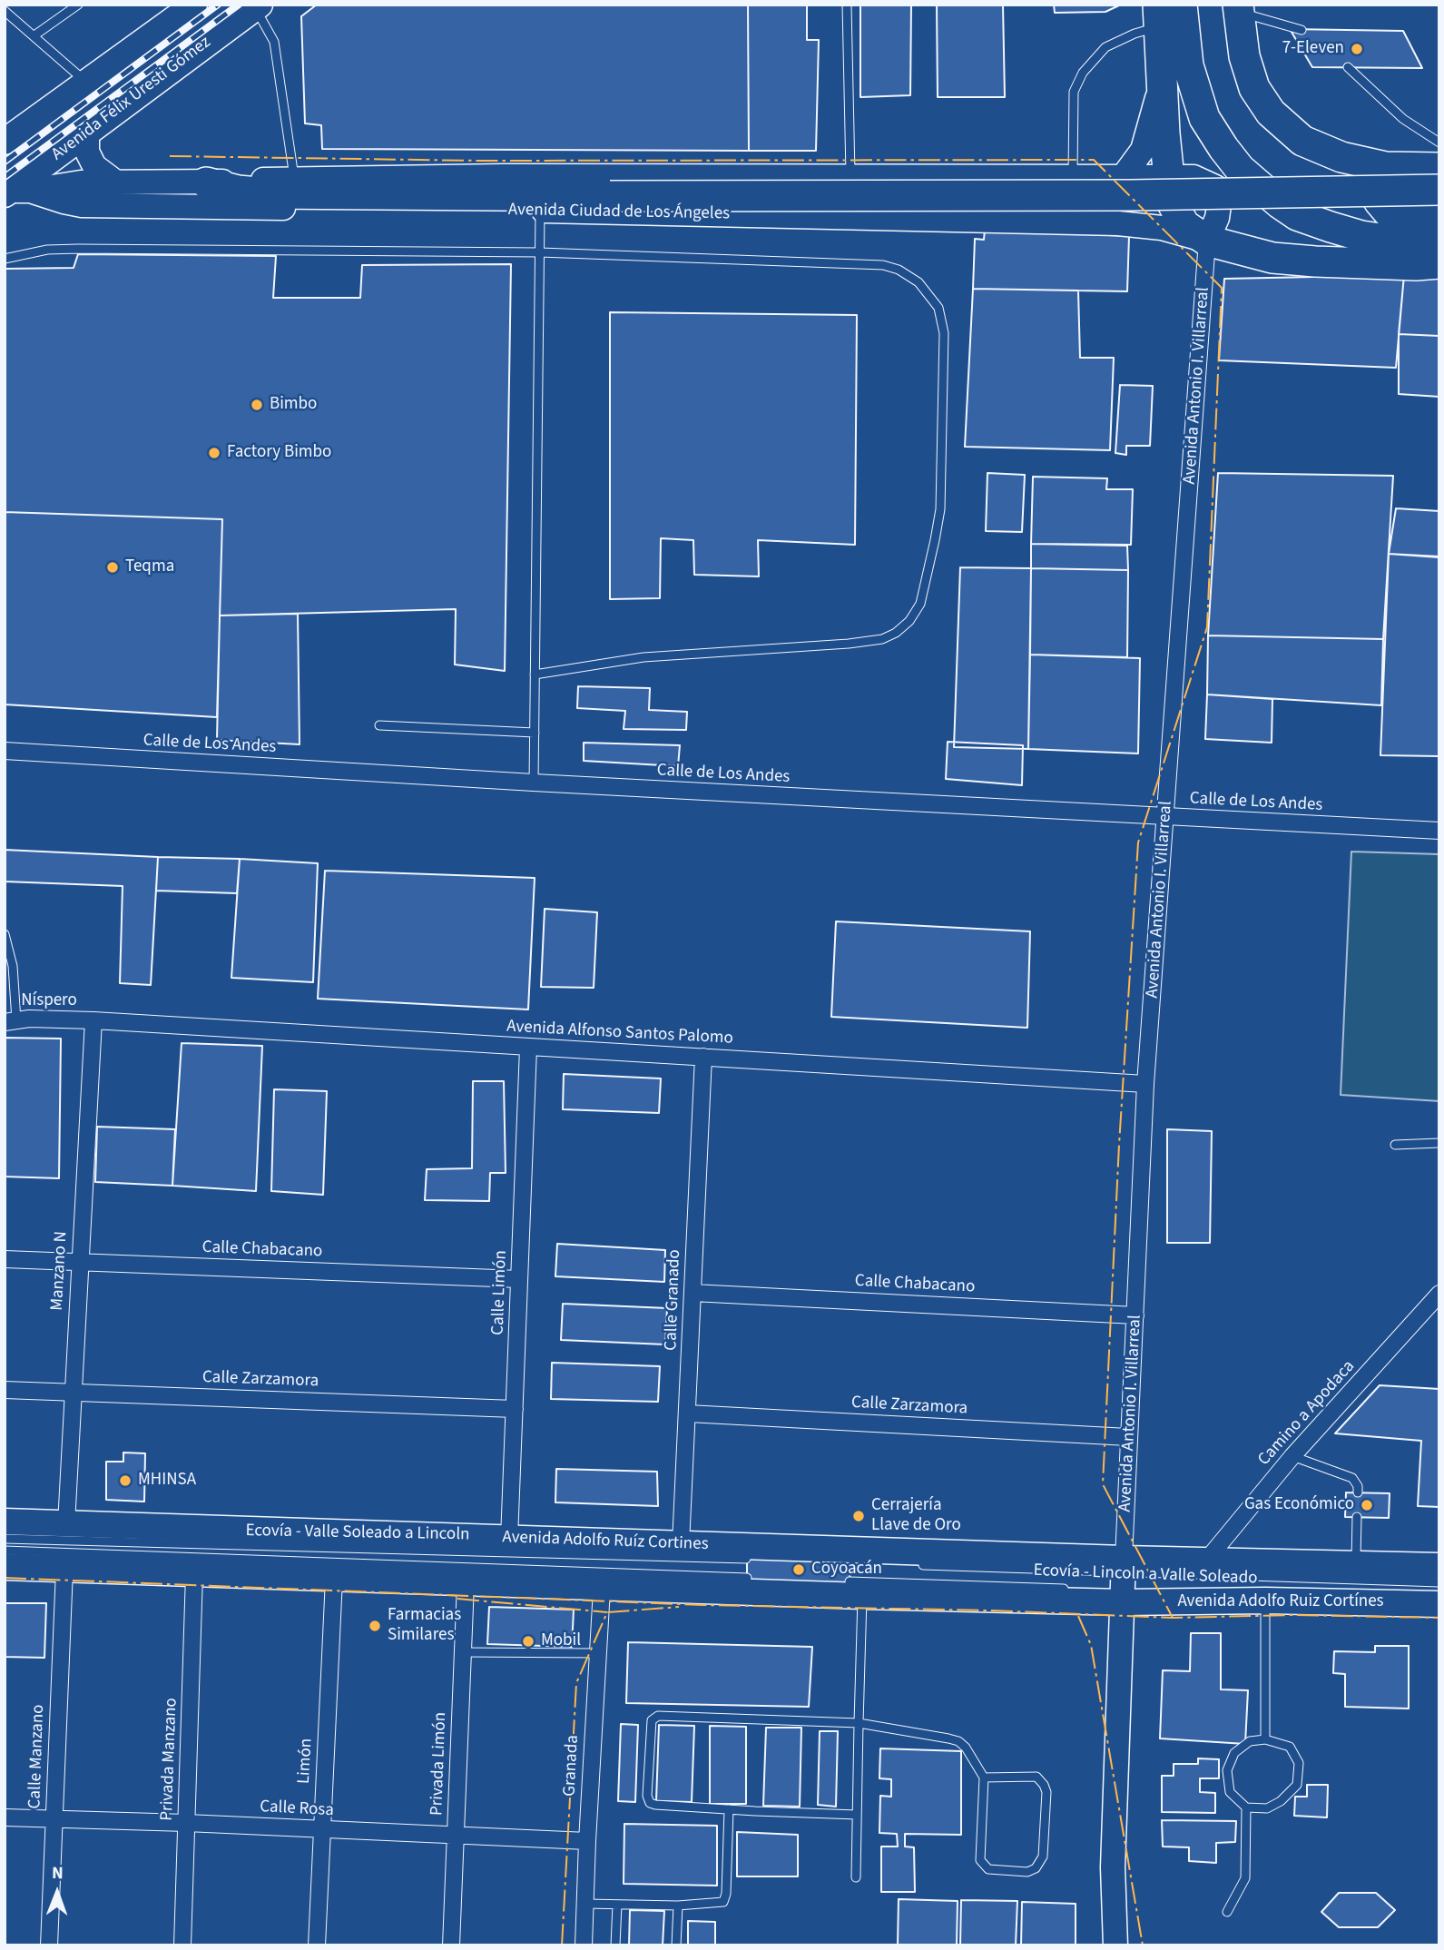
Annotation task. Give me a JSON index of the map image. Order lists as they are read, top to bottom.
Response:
{
  "streets": {
    "main road": [
      "Avenida Félix Uresti Gómez",
      "Avenida Ciudad de Los Ángeles",
      "Avenida Antonio I. Villarreal",
      "Avenida Adolfo Ruíz Cortines",
      "Avenida Adolfo Ruiz Cortínes"
    ],
    "street": [
      "Calle de Los Andes",
      "Níspero",
      "Avenida Alfonso Santos Palomo",
      "Calle Chabacano",
      "Manzano N",
      "Calle Limón",
      "Calle Granado",
      "Calle Zarzamora",
      "Camino a Apodaca",
      "Calle Manzano",
      "Privada Manzano",
      "Limón",
      "Privada Limón",
      "Granada",
      "Calle Rosa"
    ],
    "lane": ["Ecovía - Valle Soleado a Lincoln", "Ecovía - Lincoln a Valle Soleado"]
  },
  "crossings": [
    ["Avenida Félix Uresti Gómez", "Avenida Ciudad de Los Ángeles"],
    ["Avenida Ciudad de Los Ángeles", "Avenida Antonio I. Villarreal"],
    ["Avenida Antonio I. Villarreal", "Calle de Los Andes"],
    ["Avenida Antonio I. Villarreal", "Avenida Alfonso Santos Palomo"],
    ["Avenida Antonio I. Villarreal", "Calle Chabacano"],
    ["Avenida Antonio I. Villarreal", "Calle Zarzamora"],
    ["Avenida Antonio I. Villarreal", "Avenida Adolfo Ruíz Cortines"],
    ["Avenida Antonio I. Villarreal", "Avenida Adolfo Ruiz Cortínes"],
    ["Níspero", "Avenida Alfonso Santos Palomo"],
    ["Níspero", "Manzano N"],
    ["Avenida Alfonso Santos Palomo", "Manzano N"],
    ["Avenida Alfonso Santos Palomo", "Calle Limón"],
    ["Avenida Alfonso Santos Palomo", "Calle Granado"],
    ["Calle Chabacano", "Manzano N"],
    ["Calle Chabacano", "Calle Limón"],
    ["Calle Chabacano", "Calle Granado"],
    ["Manzano N", "Calle Zarzamora"],
    ["Manzano N", "Avenida Adolfo Ruíz Cortines"],
    ["Calle Limón", "Calle Zarzamora"],
    ["Calle Limón", "Avenida Adolfo Ruíz Cortines"],
    ["Calle Granado", "Calle Zarzamora"],
    ["Calle Granado", "Avenida Adolfo Ruíz Cortines"],
    ["Camino a Apodaca", "Avenida Adolfo Ruíz Cortines"],
    ["Avenida Adolfo Ruíz Cortines", "Ecovía - Lincoln a Valle Soleado"],
    ["Avenida Adolfo Ruíz Cortines", "Avenida Adolfo Ruiz Cortínes"],
    ["Avenida Adolfo Ruíz Cortines", "Calle Manzano"],
    ["Avenida Adolfo Ruíz Cortines", "Privada Manzano"],
    ["Avenida Adolfo Ruíz Cortines", "Limón"],
    ["Avenida Adolfo Ruíz Cortines", "Privada Limón"],
    ["Avenida Adolfo Ruíz Cortines", "Granada"],
    ["Ecovía - Lincoln a Valle Soleado", "Avenida Adolfo Ruiz Cortínes"],
    ["Calle Manzano", "Calle Rosa"],
    ["Privada Manzano", "Calle Rosa"],
    ["Limón", "Calle Rosa"],
    ["Privada Limón", "Calle Rosa"],
    ["Granada", "Calle Rosa"]
  ],
  "places": [
    "7-Eleven",
    "Bimbo",
    "Factory Bimbo",
    "Teqma",
    "MHINSA",
    "Gas Económico",
    "Cerrajería Llave de Oro",
    "Coyoacán",
    "Farmacias Similares",
    "Mobil"
  ],
  "north": "top"
}
